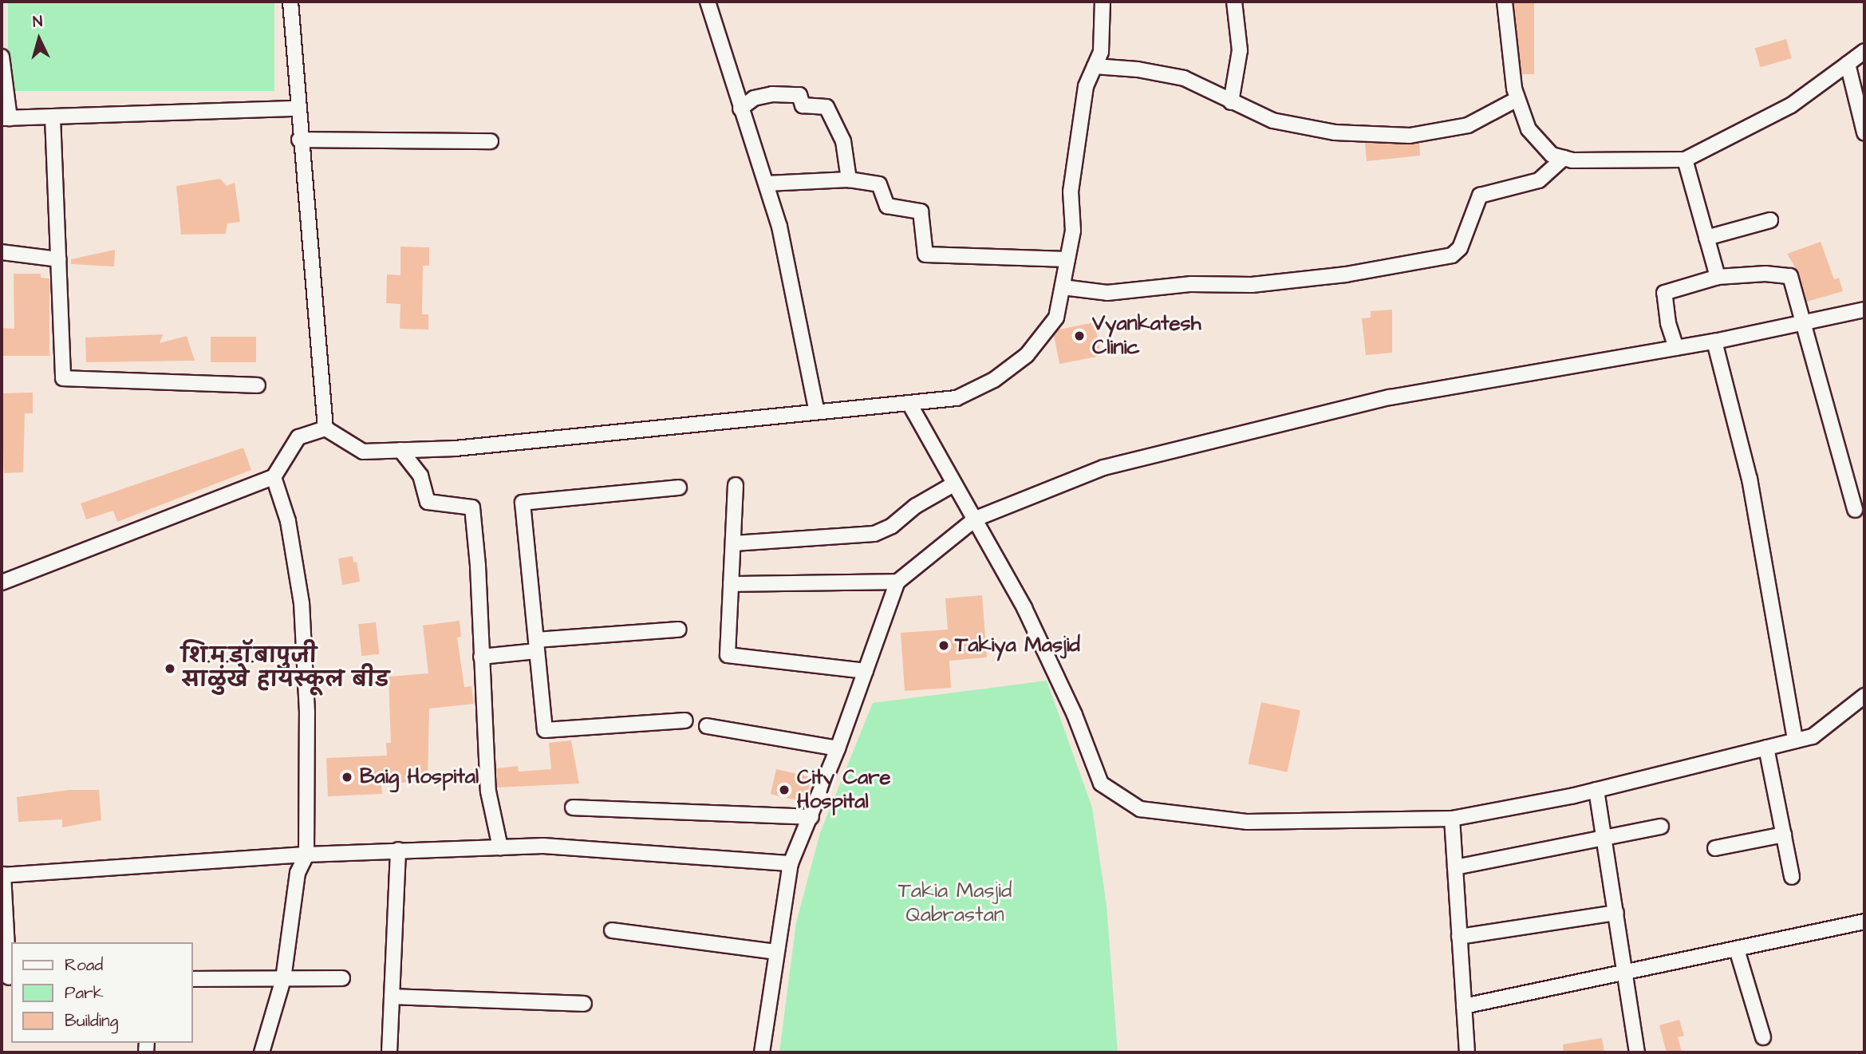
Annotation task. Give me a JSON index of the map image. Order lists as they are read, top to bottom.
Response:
{
  "parks": ["Takia Masjid Qabrastan"],
  "places": [
    "Vyankatesh Clinic",
    "Takiya Masjid",
    "शि.म.डॉ.बापुजी साळुंखे हायस्कूल बीड",
    "Baig Hospital",
    "City Care Hospital"
  ],
  "legend": ["Road", "Park", "Building"],
  "north": "top"
}
